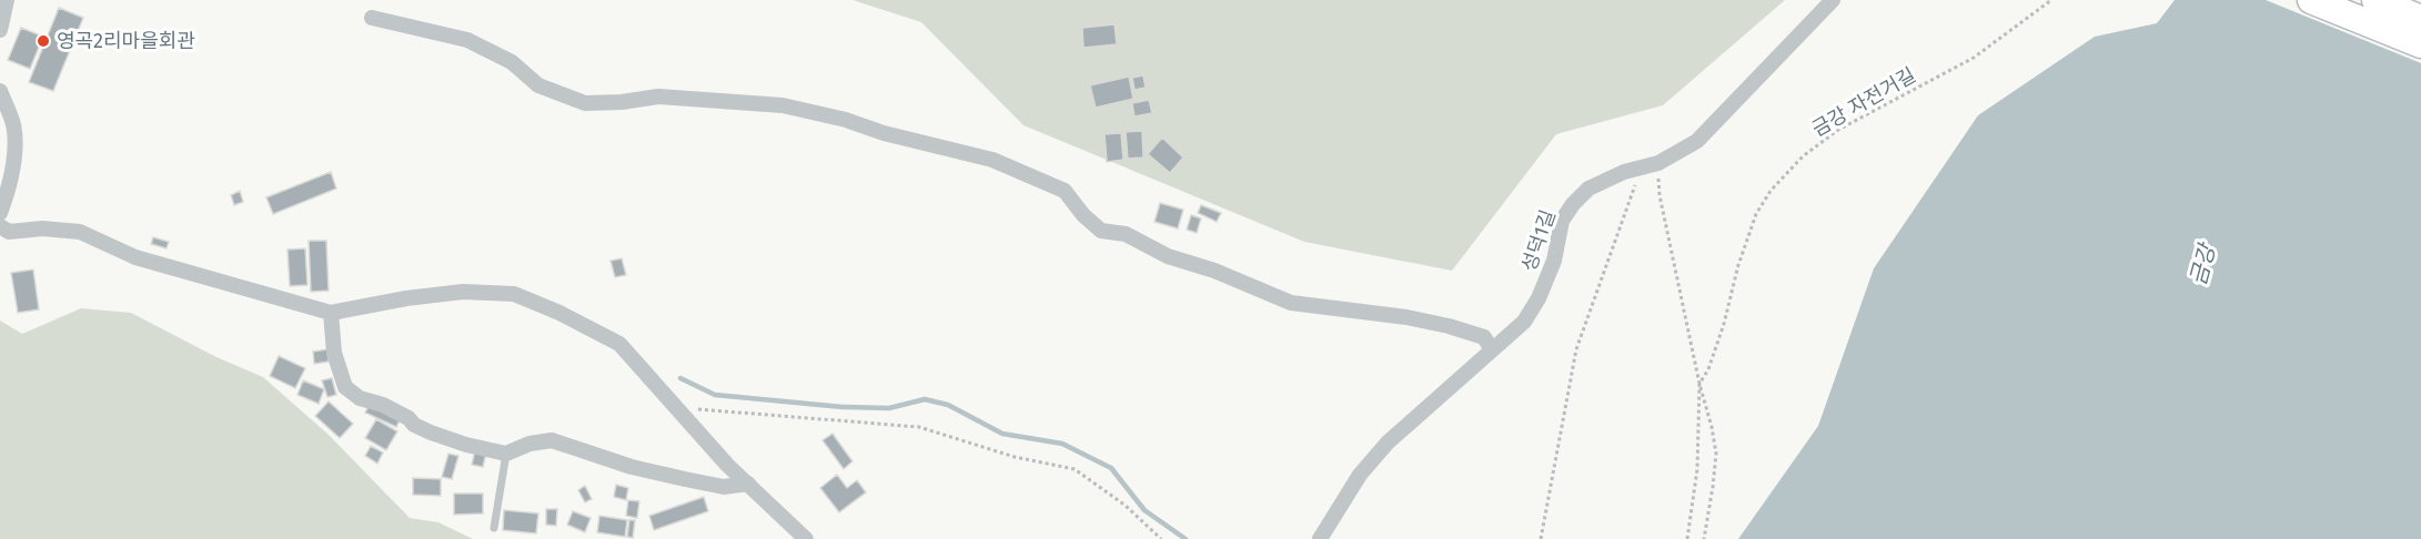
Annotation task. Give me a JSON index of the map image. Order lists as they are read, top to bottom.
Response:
{
  "streets": {
    "street": ["성덕1길"],
    "path": ["금강 자전거길"]
  },
  "water": ["금강"],
  "places": ["영곡2리마을회관"]
}
